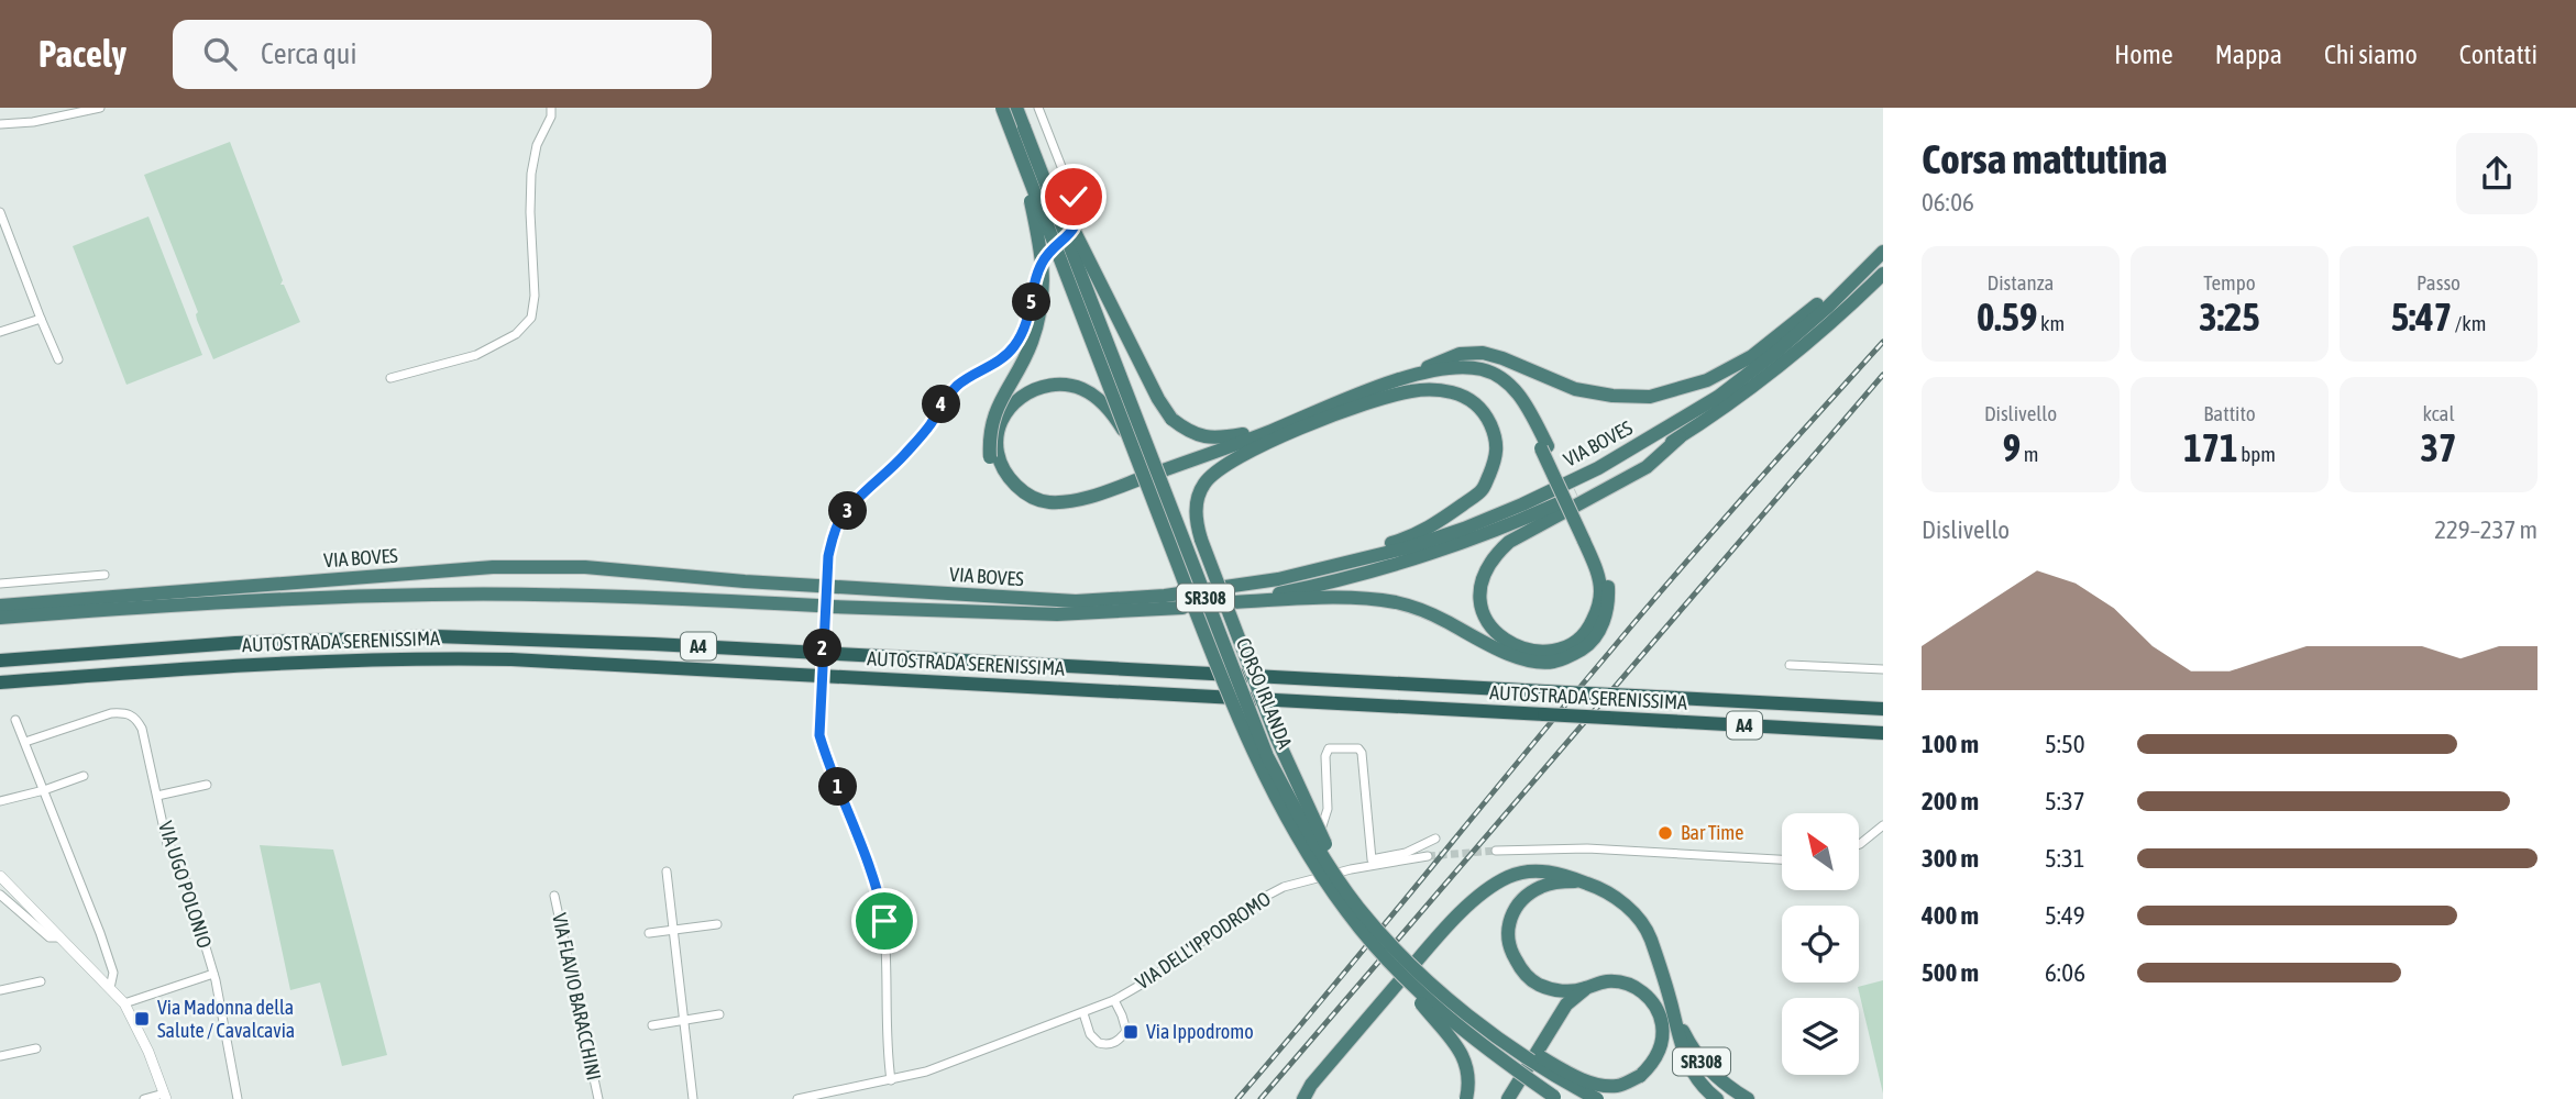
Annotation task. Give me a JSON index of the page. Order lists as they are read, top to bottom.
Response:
{
  "streets": {
    "highway": [
      "VIA BOVES",
      "SR308",
      "AUTOSTRADA SERENISSIMA",
      "A4",
      "CORSO IRLANDA"
    ],
    "street": ["VIA UGO POLONIO", "VIA DELL'IPPODROMO", "VIA FLAVIO BARACCHINI"]
  },
  "places": {
    "other": ["Bar Time"],
    "transit": ["Via Madonna della Salute / Cavalcavia", "Via Ippodromo"]
  },
  "north": "top left",
  "page": {
    "header": "Pacely",
    "search": "Cerca qui",
    "nav": [
      "Home",
      "Mappa",
      "Chi siamo",
      "Contatti"
    ],
    "heading": ["Corsa mattutina", "06:06"],
    "stats": [
      ["Distanza", "0.59 km"],
      ["Tempo", "3:25"],
      ["Passo", "5:47 /km"],
      ["Dislivello", "9 m"],
      ["Battito", "171 bpm"],
      ["kcal", "37"]
    ],
    "pins": [
      "5",
      "4",
      "3",
      "2",
      "1"
    ],
    "chart": ["Dislivello", "229–237 m"],
    "list": [
      {
        "name": "100 m",
        "note": "5:50"
      },
      {
        "name": "200 m",
        "note": "5:37"
      },
      {
        "name": "300 m",
        "note": "5:31"
      },
      {
        "name": "400 m",
        "note": "5:49"
      },
      {
        "name": "500 m",
        "note": "6:06"
      }
    ]
  }
}
